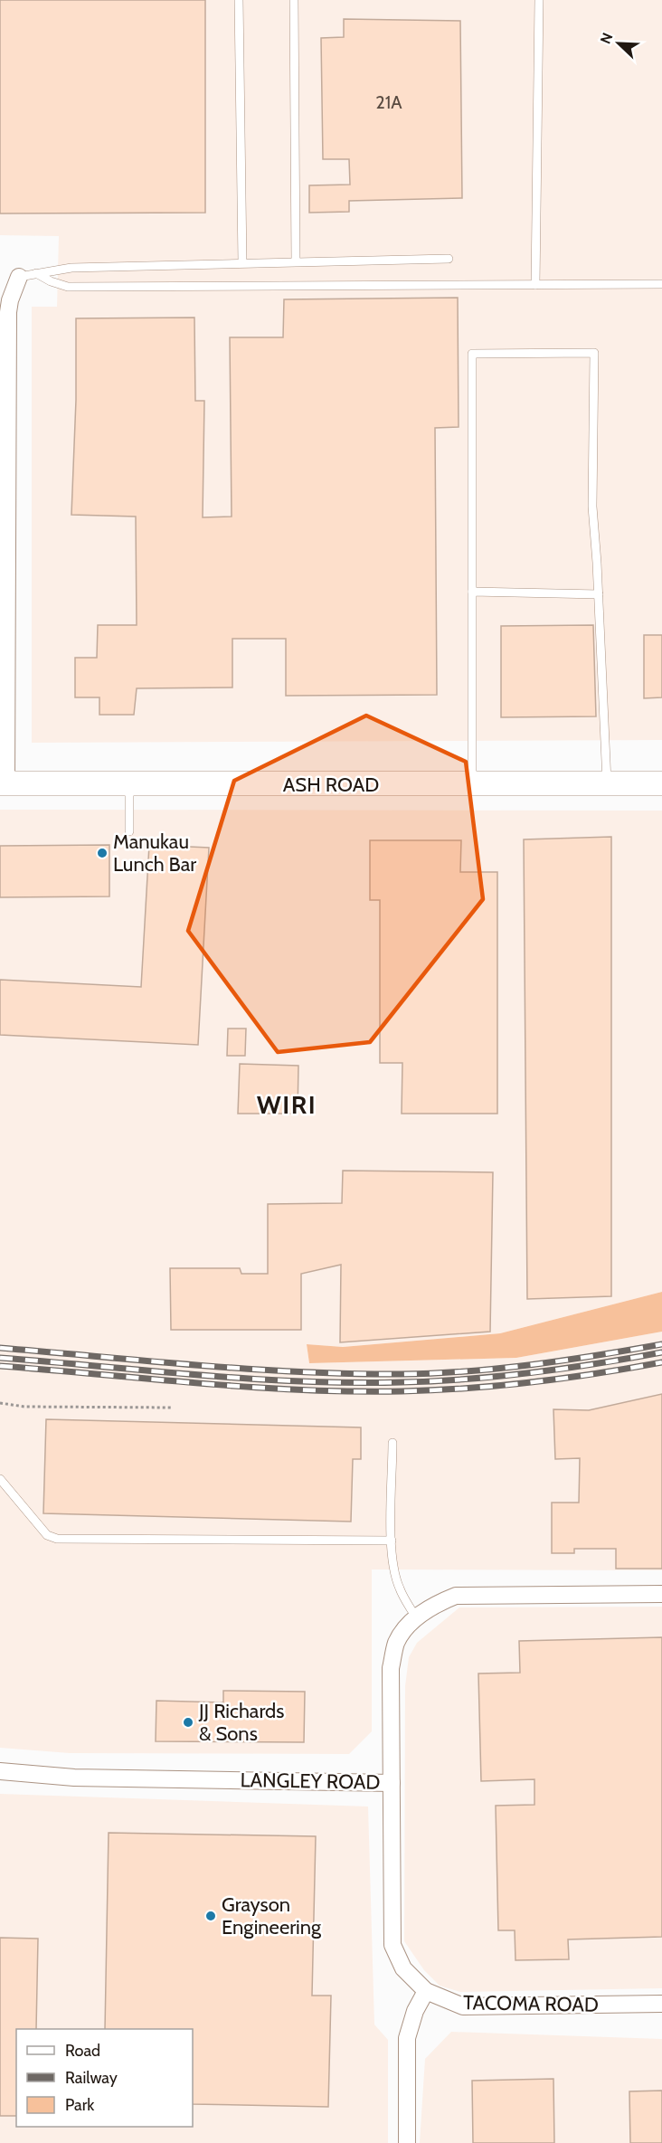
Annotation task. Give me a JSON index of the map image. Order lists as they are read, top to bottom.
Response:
{
  "streets": {
    "main road": ["ASH ROAD"],
    "street": ["LANGLEY ROAD", "TACOMA ROAD"]
  },
  "crossings": [
    ["LANGLEY ROAD", "TACOMA ROAD"]
  ],
  "districts": ["WIRI"],
  "places": ["Manukau Lunch Bar", "JJ Richards & Sons", "Grayson Engineering"],
  "house_numbers": ["21A"],
  "legend": ["Road", "Railway", "Park"],
  "north": "top left"
}
